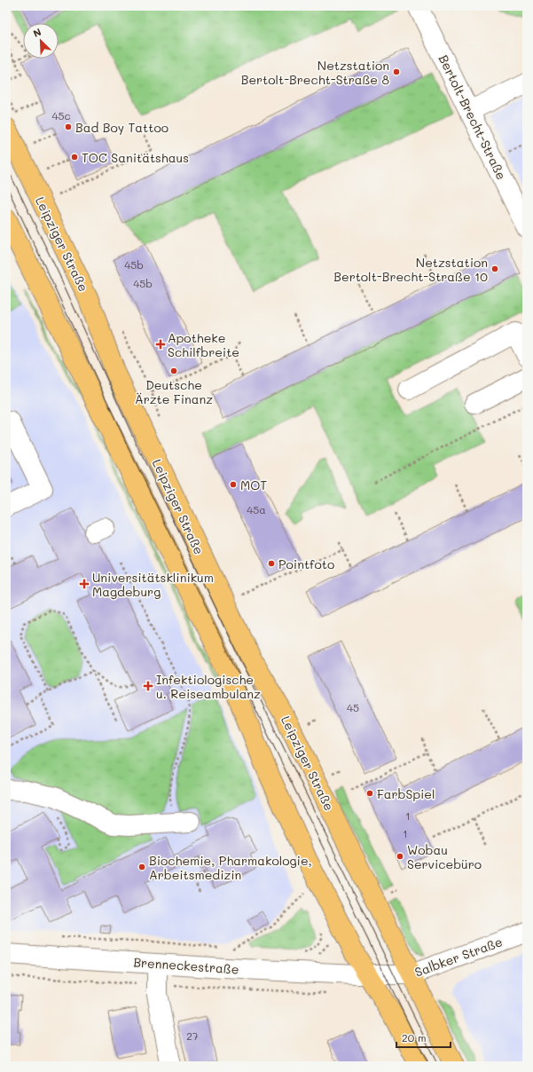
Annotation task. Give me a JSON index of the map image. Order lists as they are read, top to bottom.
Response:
{
  "streets": {
    "main road": ["Leipziger Straße"],
    "street": ["Bertolt-Brecht-Straße", "Salbker Straße", "Brenneckestraße"]
  },
  "crossings": [
    ["Leipziger Straße", "Salbker Straße"],
    ["Salbker Straße", "Brenneckestraße"]
  ],
  "places": {
    "other": [
      "Netzstation Bertolt-Brecht-Straße 8",
      "Bad Boy Tattoo",
      "TOC Sanitätshaus",
      "Netzstation Bertolt-Brecht-Straße 10",
      "Deutsche Ärzte Finanz",
      "MOT",
      "Pointfoto",
      "FarbSpiel",
      "Wobau Servicebüro",
      "Biochemie, Pharmakologie, Arbeitsmedizin"
    ],
    "health": ["Apotheke Schilfbreite", "Universitätsklinikum Magdeburg", "Infektiologische u. Reiseambulanz"]
  },
  "house_numbers": [
    "45c",
    "45b",
    "45b",
    "45a",
    "45",
    "1",
    "1",
    "27"
  ],
  "scale_bar": "20 m",
  "north": "top left"
}
